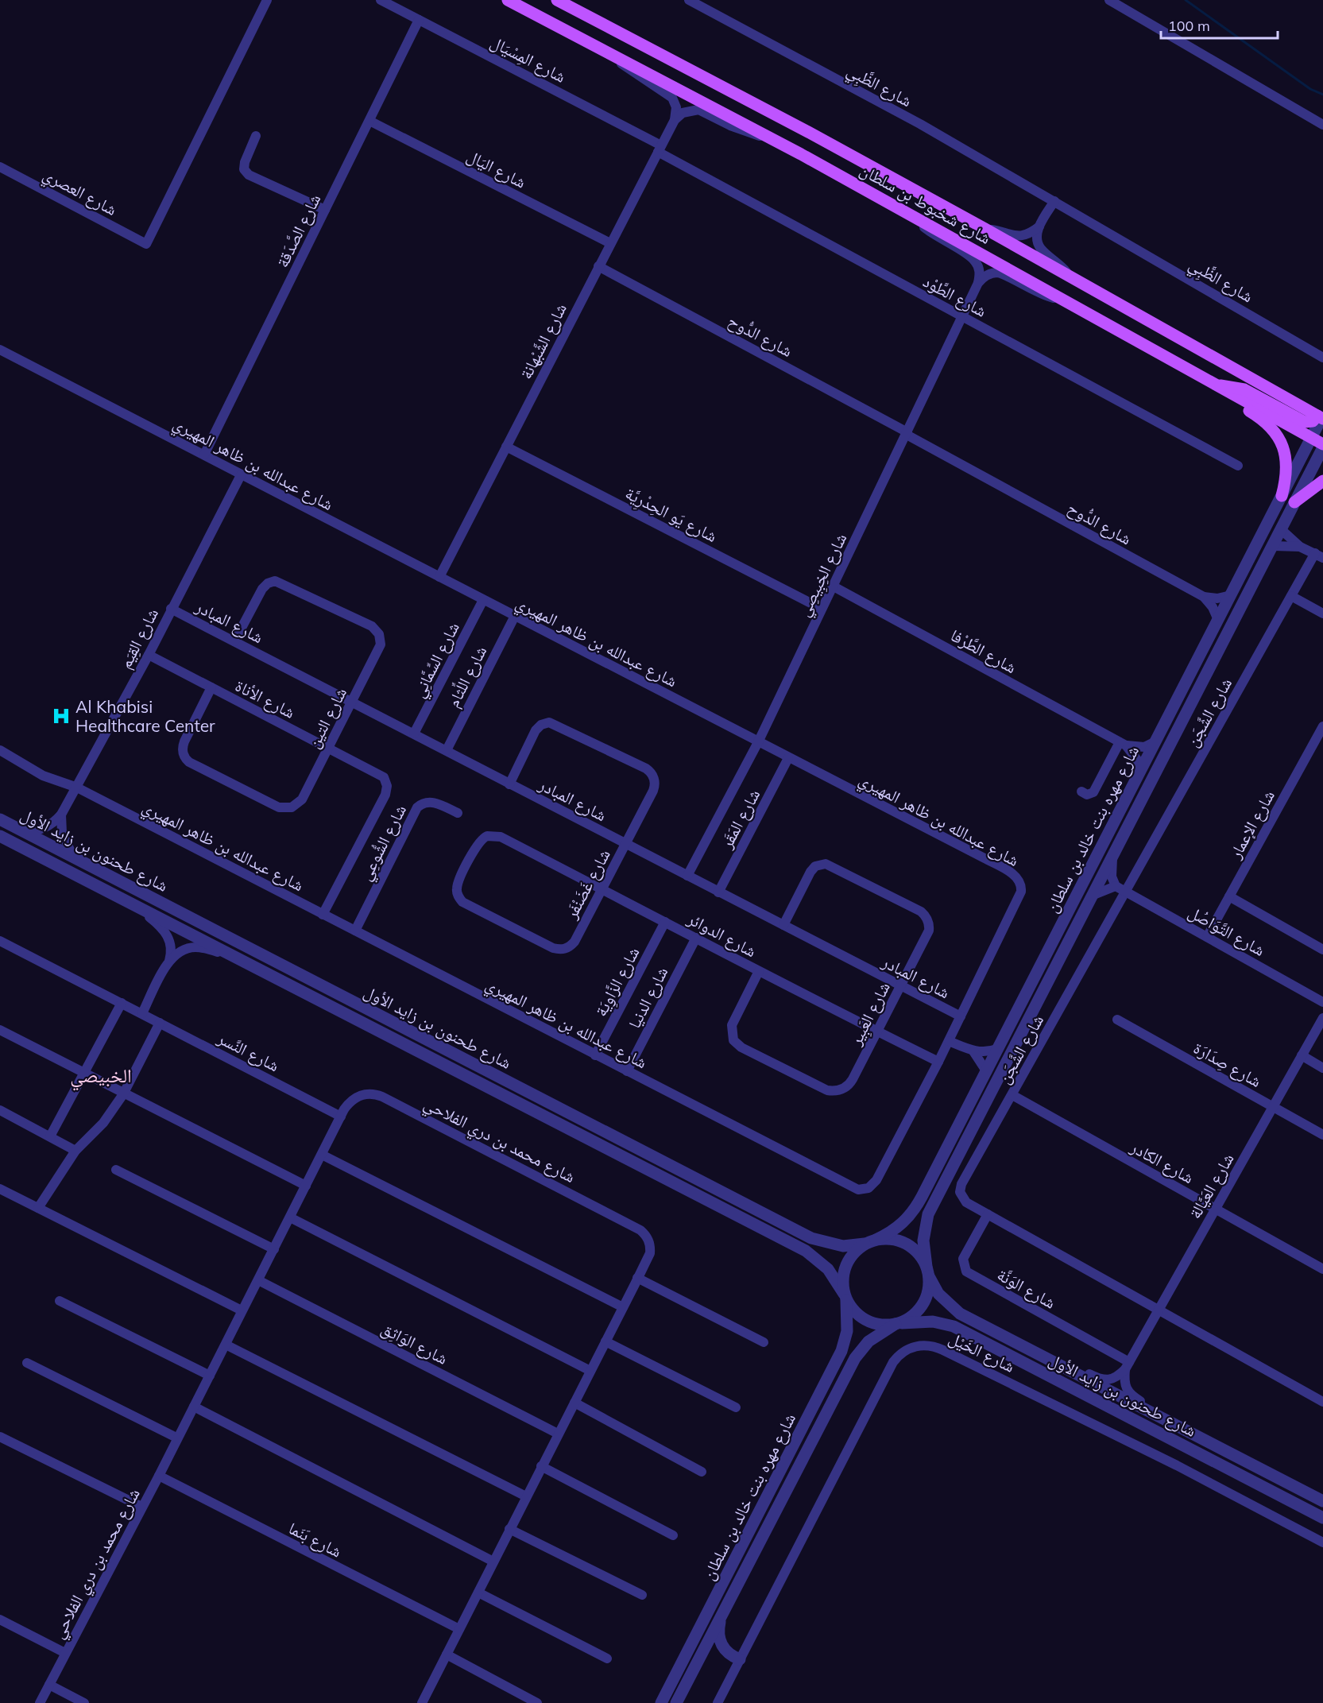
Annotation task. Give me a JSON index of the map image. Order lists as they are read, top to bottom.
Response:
{
  "streets": {
    "main road": ["شارع شخبوط بن سلطان"],
    "street": [
      "شارع المِسْيَال",
      "شارع الظَّبِي",
      "شارع اليَال",
      "شارع العصري",
      "شارع الصَّدَقة",
      "شارع الطَّوْد",
      "شارع الدُّوح",
      "شارع الشَّبْهانة",
      "شارع عبدالله بن ظاهر المهيري",
      "شارع يَو الحِدْرِيَّة",
      "شارع الخِبِيصِي",
      "شارع المبادر",
      "شارع القِيَم",
      "شارع الطَّرْفا",
      "شارع السِّمَّانِي",
      "شارع اللِّثام",
      "شارع الأناة",
      "شارع الشَّجَن",
      "شارع التين",
      "شارع المَقَر",
      "شارع الإعمار",
      "شارع مهره بنت خالد بن سلطان",
      "شارع الشُّوعِي",
      "شارع طحنون بن زايد الأول",
      "شارع غَضَنْفَر",
      "شارع التَّوَاصُل",
      "شارع الدوائر",
      "شارع الزَّاوِيَة",
      "شارع الدنيا",
      "شارع العَبِير",
      "شارع النَّسر",
      "شارع صِدَارَة",
      "شارع محمد بن دري الفلاحي",
      "شارع الكادر",
      "شارع العَيَّالة",
      "شارع الوَنَّة",
      "شارع الوَاثِق",
      "شارع الخَيْل",
      "شارع بَنَما"
    ]
  },
  "crossings": [
    ["شارع المِسْيَال", "شارع الصَّدَقة"],
    ["شارع المِسْيَال", "شارع الطَّوْد"],
    ["شارع المِسْيَال", "شارع الشَّبْهانة"],
    ["شارع اليَال", "شارع الصَّدَقة"],
    ["شارع اليَال", "شارع الشَّبْهانة"],
    ["شارع شخبوط بن سلطان", "شارع مهره بنت خالد بن سلطان"],
    ["شارع الصَّدَقة", "شارع عبدالله بن ظاهر المهيري"],
    ["شارع الطَّوْد", "شارع الشَّبْهانة"],
    ["شارع الطَّوْد", "شارع الخِبِيصِي"],
    ["شارع الدُّوح", "شارع الشَّبْهانة"],
    ["شارع الدُّوح", "شارع الخِبِيصِي"],
    ["شارع الدُّوح", "شارع مهره بنت خالد بن سلطان"],
    ["شارع الشَّبْهانة", "شارع عبدالله بن ظاهر المهيري"],
    ["شارع الشَّبْهانة", "شارع يَو الحِدْرِيَّة"],
    ["شارع عبدالله بن ظاهر المهيري", "شارع الخِبِيصِي"],
    ["شارع عبدالله بن ظاهر المهيري", "شارع المبادر"],
    ["شارع عبدالله بن ظاهر المهيري", "شارع القِيَم"],
    ["شارع عبدالله بن ظاهر المهيري", "شارع السِّمَّانِي"],
    ["شارع عبدالله بن ظاهر المهيري", "شارع اللِّثام"],
    ["شارع عبدالله بن ظاهر المهيري", "شارع الأناة"],
    ["شارع عبدالله بن ظاهر المهيري", "شارع المَقَر"],
    ["شارع عبدالله بن ظاهر المهيري", "شارع الشُّوعِي"],
    ["شارع عبدالله بن ظاهر المهيري", "شارع الدوائر"],
    ["شارع عبدالله بن ظاهر المهيري", "شارع الزَّاوِيَة"],
    ["شارع عبدالله بن ظاهر المهيري", "شارع الدنيا"],
    ["شارع يَو الحِدْرِيَّة", "شارع الخِبِيصِي"],
    ["شارع الخِبِيصِي", "شارع المبادر"],
    ["شارع الخِبِيصِي", "شارع الطَّرْفا"],
    ["شارع المبادر", "شارع القِيَم"],
    ["شارع المبادر", "شارع السِّمَّانِي"],
    ["شارع المبادر", "شارع اللِّثام"],
    ["شارع المبادر", "شارع التين"],
    ["شارع المبادر", "شارع المَقَر"],
    ["شارع المبادر", "شارع غَضَنْفَر"],
    ["شارع المبادر", "شارع العَبِير"],
    ["شارع القِيَم", "شارع الأناة"],
    ["شارع القِيَم", "شارع طحنون بن زايد الأول"],
    ["شارع الطَّرْفا", "شارع مهره بنت خالد بن سلطان"],
    ["شارع الأناة", "شارع التين"],
    ["شارع الشَّجَن", "شارع التَّوَاصُل"],
    ["شارع الشَّجَن", "شارع الكادر"],
    ["شارع الشَّجَن", "شارع العَيَّالة"],
    ["شارع الشَّجَن", "شارع الوَنَّة"],
    ["شارع الإعمار", "شارع التَّوَاصُل"],
    ["شارع مهره بنت خالد بن سلطان", "شارع طحنون بن زايد الأول"],
    ["شارع غَضَنْفَر", "شارع الدوائر"],
    ["شارع الدوائر", "شارع الزَّاوِيَة"],
    ["شارع الدوائر", "شارع الدنيا"],
    ["شارع الدوائر", "شارع العَبِير"],
    ["شارع النَّسر", "شارع محمد بن دري الفلاحي"],
    ["شارع صِدَارَة", "شارع العَيَّالة"],
    ["شارع محمد بن دري الفلاحي", "شارع الوَاثِق"],
    ["شارع محمد بن دري الفلاحي", "شارع بَنَما"],
    ["شارع الكادر", "شارع العَيَّالة"],
    ["شارع العَيَّالة", "شارع الوَنَّة"]
  ],
  "districts": ["الخبيصي"],
  "places": {
    "hospital": ["Al Khabisi Healthcare Center"]
  },
  "scale_bar": "100 m"
}
